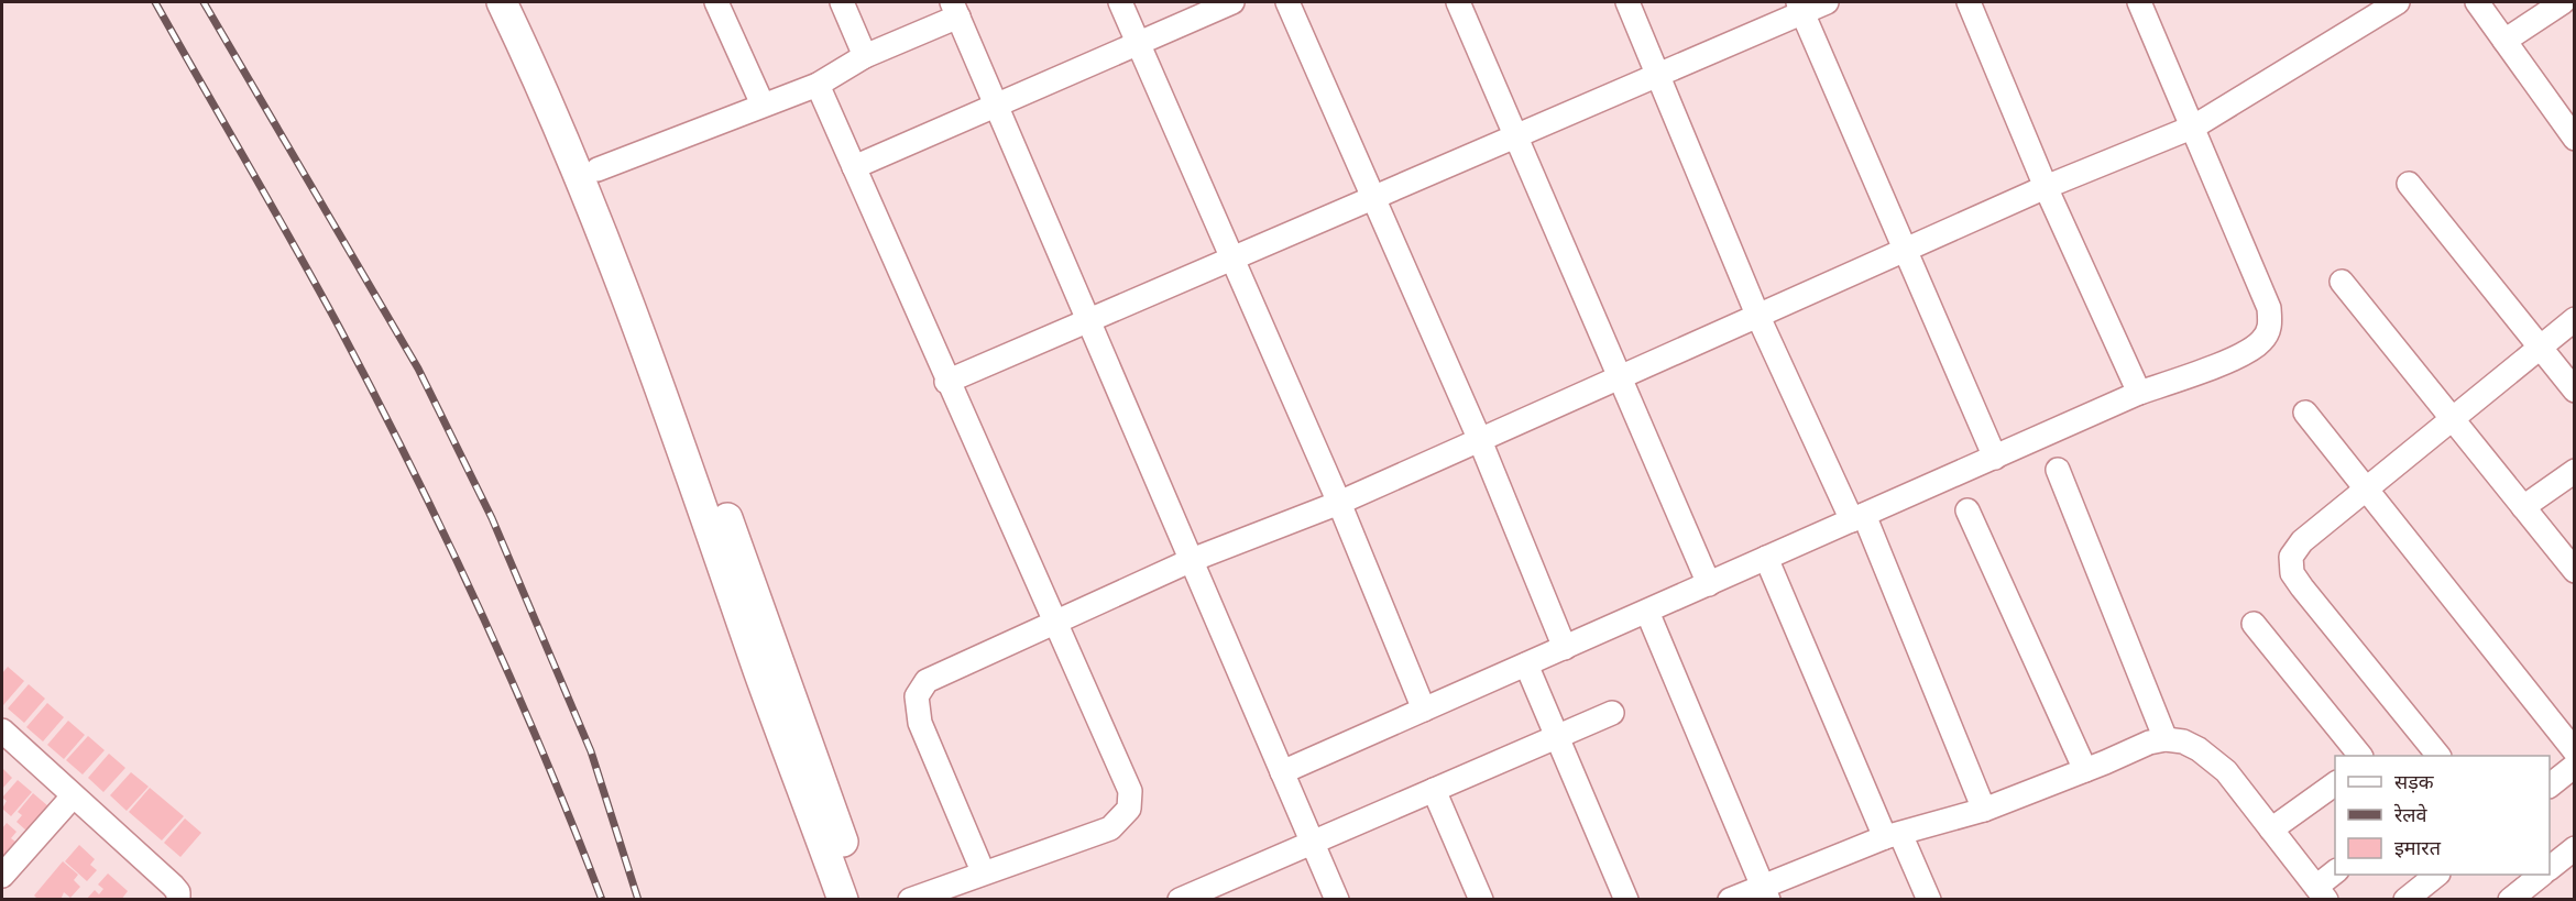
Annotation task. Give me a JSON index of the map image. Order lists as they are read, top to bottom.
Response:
{
  "legend": ["सड़क", "रेलवे", "इमारत"]
}
